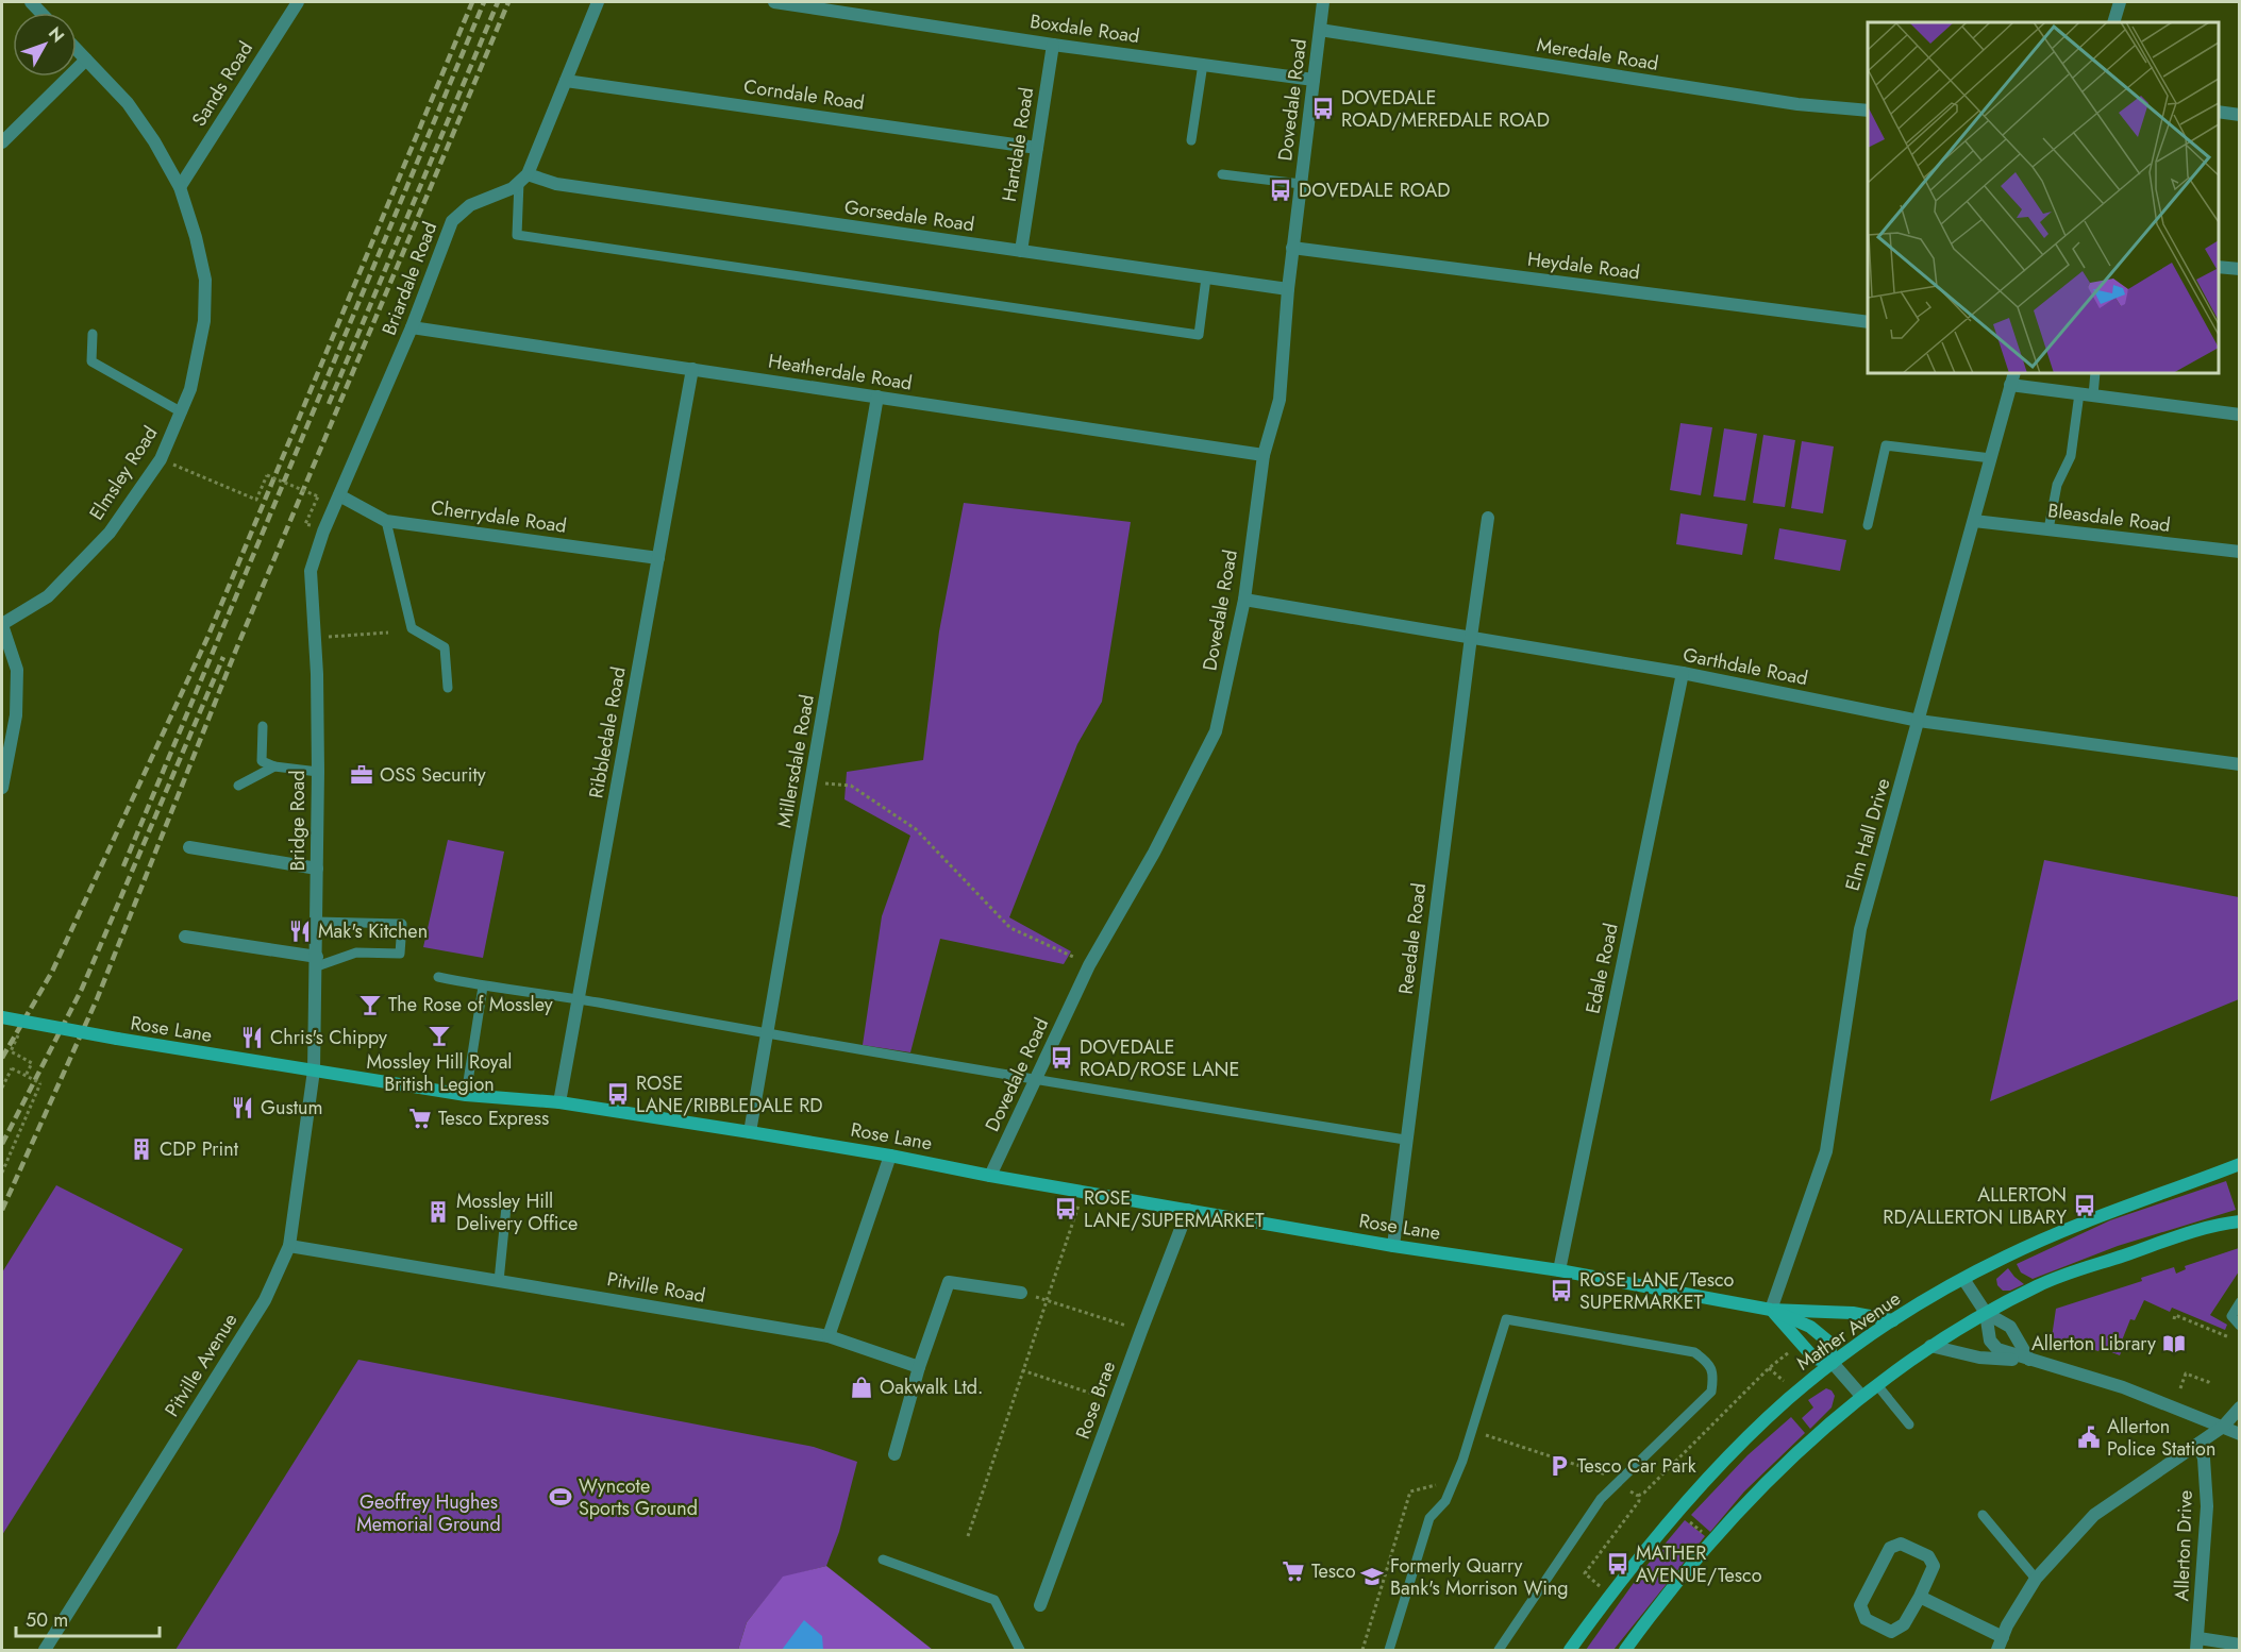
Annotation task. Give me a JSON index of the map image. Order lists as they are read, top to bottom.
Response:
{
  "streets": {
    "street": [
      "Boxdale Road",
      "Meredale Road",
      "Sands Road",
      "Corndale Road",
      "Dovedale Road",
      "Hartdale Road",
      "Gorsedale Road",
      "Heydale Road",
      "Briardale Road",
      "Heatherdale Road",
      "Elmsley Road",
      "Cherrydale Road",
      "Bleasdale Road",
      "Garthdale Road",
      "Ribbledale Road",
      "Millersdale Road",
      "Bridge Road",
      "Elm Hall Drive",
      "Reedale Road",
      "Edale Road",
      "Rose Lane",
      "Pitville Road",
      "Mather Avenue",
      "Pitville Avenue",
      "Rose Brae",
      "Allerton Drive"
    ]
  },
  "crossings": [
    ["Boxdale Road", "Dovedale Road"],
    ["Boxdale Road", "Hartdale Road"],
    ["Meredale Road", "Dovedale Road"],
    ["Sands Road", "Elmsley Road"],
    ["Corndale Road", "Hartdale Road"],
    ["Dovedale Road", "Gorsedale Road"],
    ["Dovedale Road", "Heydale Road"],
    ["Dovedale Road", "Heatherdale Road"],
    ["Dovedale Road", "Garthdale Road"],
    ["Dovedale Road", "Rose Lane"],
    ["Hartdale Road", "Gorsedale Road"],
    ["Gorsedale Road", "Briardale Road"],
    ["Briardale Road", "Heatherdale Road"],
    ["Briardale Road", "Cherrydale Road"],
    ["Briardale Road", "Bridge Road"],
    ["Heatherdale Road", "Ribbledale Road"],
    ["Heatherdale Road", "Millersdale Road"],
    ["Cherrydale Road", "Ribbledale Road"],
    ["Bleasdale Road", "Elm Hall Drive"],
    ["Garthdale Road", "Elm Hall Drive"],
    ["Garthdale Road", "Reedale Road"],
    ["Garthdale Road", "Edale Road"],
    ["Ribbledale Road", "Rose Lane"],
    ["Millersdale Road", "Rose Lane"],
    ["Bridge Road", "Rose Lane"],
    ["Bridge Road", "Pitville Avenue"],
    ["Elm Hall Drive", "Rose Lane"],
    ["Reedale Road", "Rose Lane"],
    ["Edale Road", "Rose Lane"],
    ["Rose Lane", "Pitville Avenue"],
    ["Rose Lane", "Rose Brae"],
    ["Pitville Road", "Pitville Avenue"]
  ],
  "parks": ["Geoffrey Hughes Memorial Ground"],
  "places": {
    "bus stop": [
      "DOVEDALE ROAD/MEREDALE ROAD",
      "DOVEDALE ROAD",
      "DOVEDALE ROAD/ROSE LANE",
      "ROSE LANE/RIBBLEDALE RD",
      "ALLERTON RD/ALLERTON LIBARY",
      "ROSE LANE/SUPERMARKET",
      "ROSE LANE/Tesco SUPERMARKET",
      "MATHER AVENUE/Tesco"
    ],
    "office": ["OSS Security"],
    "restaurant": ["Mak's Kitchen", "Chris's Chippy", "Gustum"],
    "bar": ["The Rose of Mossley", "Mossley Hill Royal British Legion"],
    "supermarket": ["Tesco Express", "Tesco"],
    "building": ["CDP Print", "Mossley Hill Delivery Office"],
    "library": ["Allerton Library"],
    "shop": ["Oakwalk Ltd."],
    "public building": ["Allerton Police Station"],
    "parking": ["Tesco Car Park"],
    "sports": ["Wyncote Sports Ground"],
    "school or university": ["Formerly Quarry Bank's Morrison Wing"]
  },
  "scale_bar": "50 m",
  "north": "top right"
}
